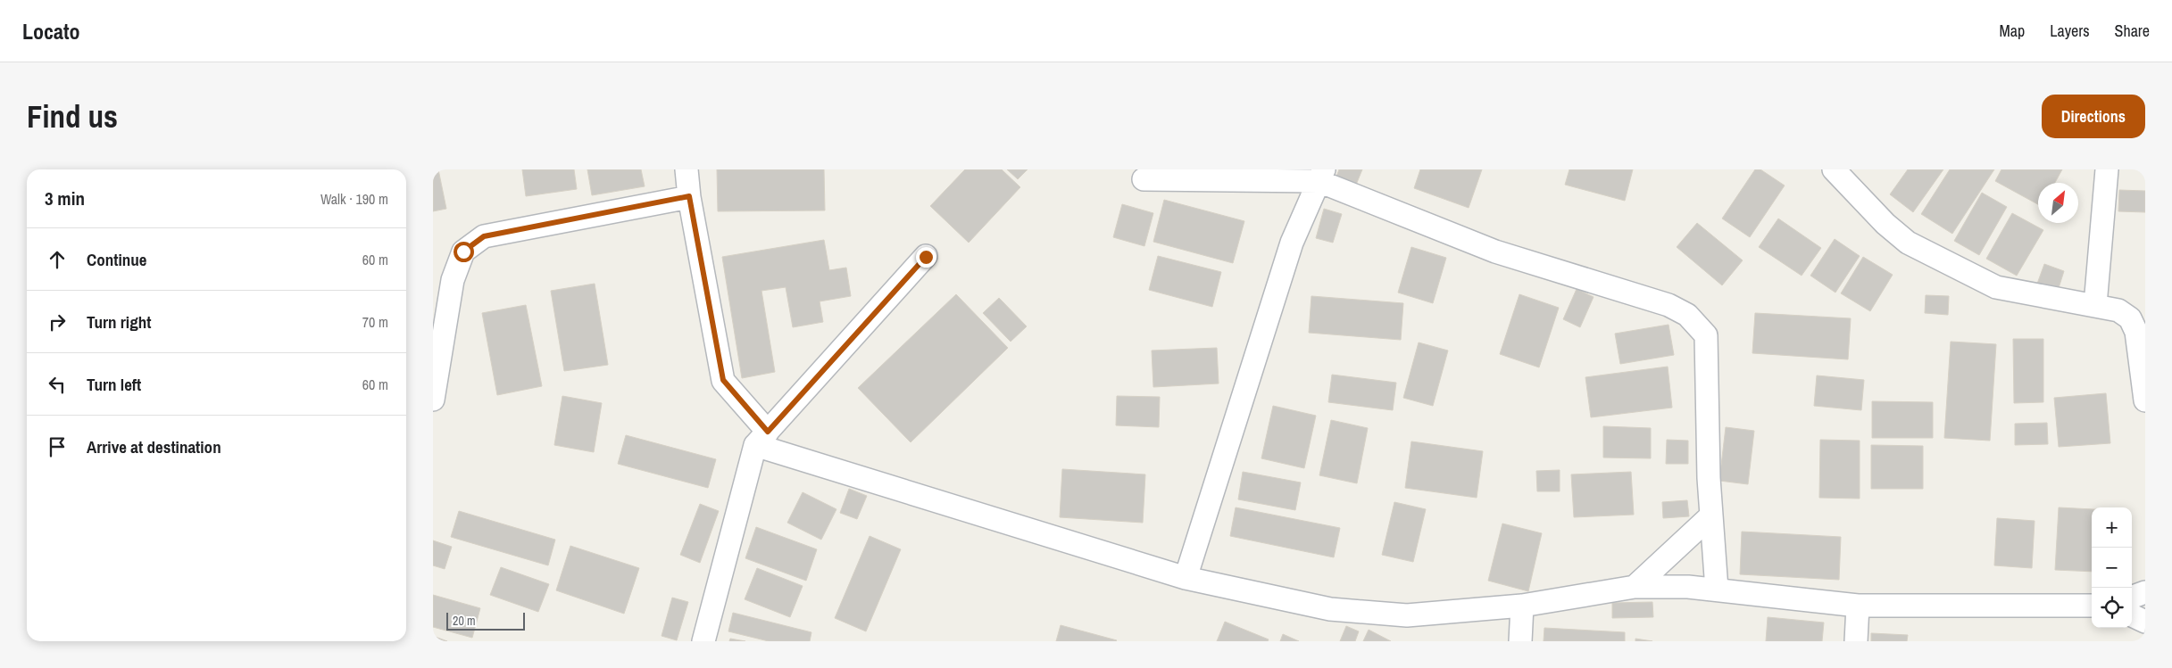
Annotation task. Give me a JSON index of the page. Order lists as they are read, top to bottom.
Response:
{
  "scale_bar": "20 m",
  "north": "top right",
  "page": {
    "header": "Locato",
    "nav": ["Map", "Layers", "Share"],
    "buttons": "Directions",
    "title": "Find us",
    "heading": ["3 min", "Walk · 190 m"],
    "list": [
      ["Continue", "60 m"],
      ["Turn right", "70 m"],
      ["Turn left", "60 m"],
      "Arrive at destination"
    ],
    "map_buttons": ["+", "−"],
    "scale": "20 m"
  }
}
